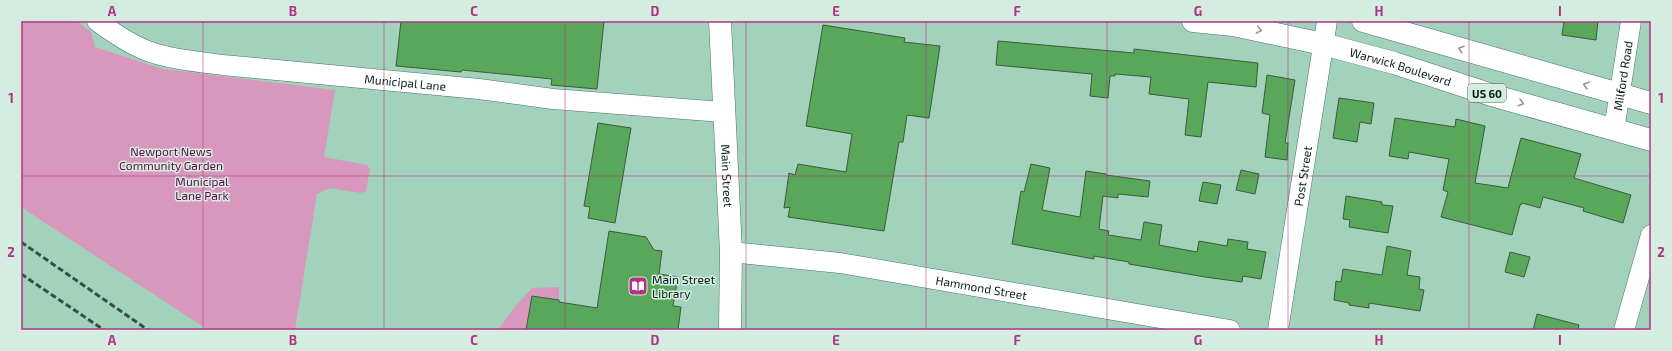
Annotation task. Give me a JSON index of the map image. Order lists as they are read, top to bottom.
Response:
{
  "streets": {
    "main road": ["Warwick Boulevard", "US 60", "Main Street"],
    "street": [
      "Milford Road",
      "Municipal Lane",
      "Post Street",
      "Hammond Street"
    ]
  },
  "crossings": [
    ["Warwick Boulevard", "Milford Road"],
    ["Warwick Boulevard", "Post Street"],
    ["Municipal Lane", "Main Street"],
    ["Main Street", "Hammond Street"]
  ],
  "parks": ["Newport News Community Garden", "Municipal Lane Park"],
  "places": {
    "library": ["Main Street Library"]
  },
  "grid": {
    "columns": [
      "A",
      "B",
      "C",
      "D",
      "E",
      "F",
      "G",
      "H",
      "I"
    ],
    "rows": ["1", "2"]
  }
}
